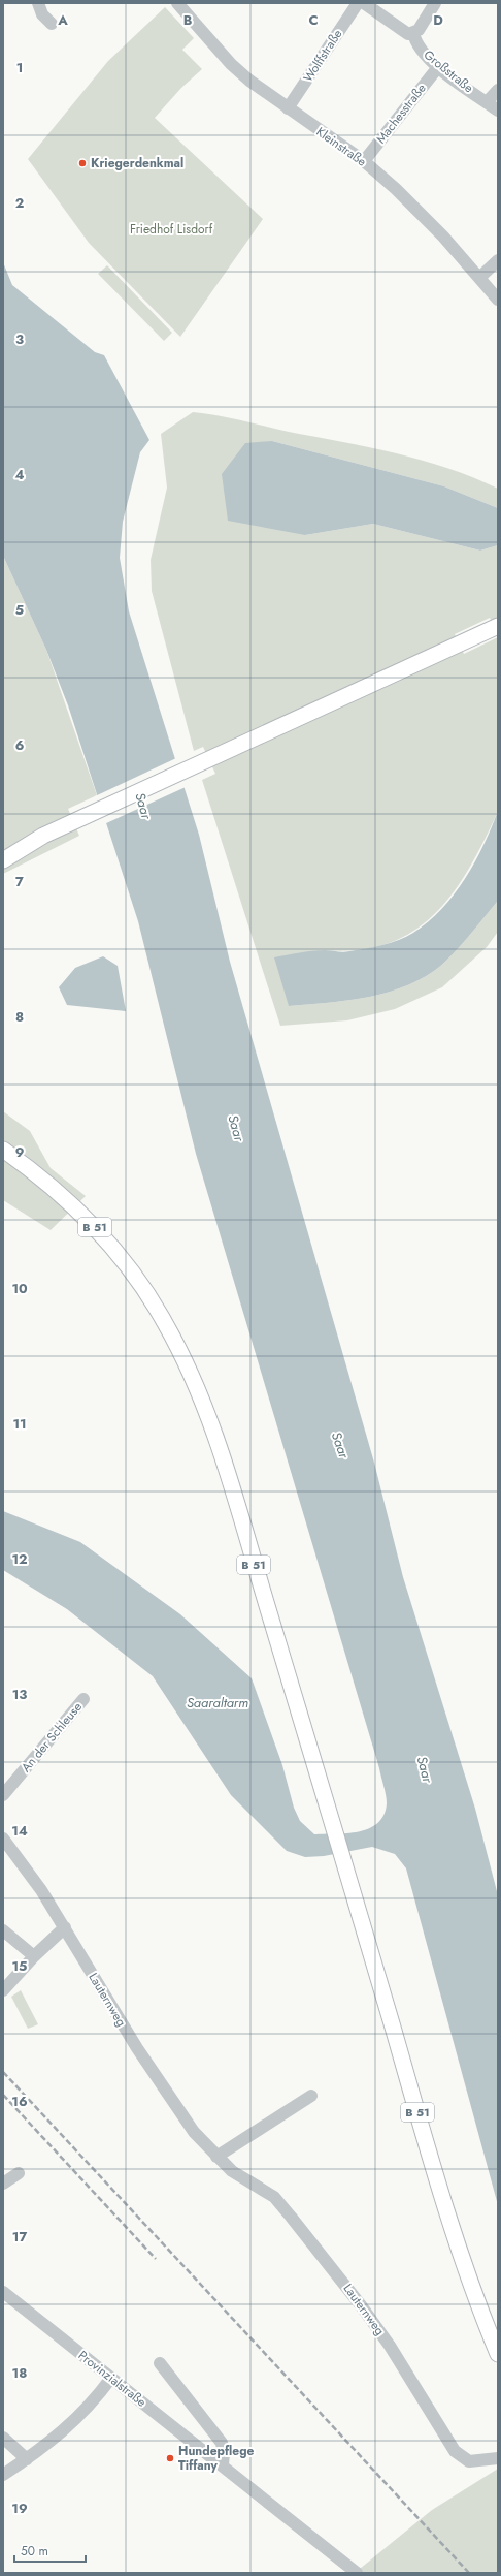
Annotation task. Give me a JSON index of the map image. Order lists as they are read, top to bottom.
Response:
{
  "streets": {
    "main road": ["B 51"],
    "street": [
      "Wolffstraße",
      "Großstraße",
      "Machesstraße",
      "Kleinstraße",
      "An der Schleuse",
      "Lauternweg",
      "Provinzialstraße"
    ]
  },
  "crossings": [
    ["Wolffstraße", "Kleinstraße"],
    ["Großstraße", "Machesstraße"],
    ["Machesstraße", "Kleinstraße"]
  ],
  "water": ["Saar", "Saaraltarm"],
  "parks": ["Friedhof Lisdorf"],
  "places": ["Kriegerdenkmal", "Hundepflege Tiffany"],
  "scale_bar": "50 m",
  "grid": {
    "columns": [
      "A",
      "B",
      "C",
      "D"
    ],
    "rows": [
      "1",
      "2",
      "3",
      "4",
      "5",
      "6",
      "7",
      "8",
      "9",
      "10",
      "11",
      "12",
      "13",
      "14",
      "15",
      "16",
      "17",
      "18",
      "19"
    ]
  }
}
